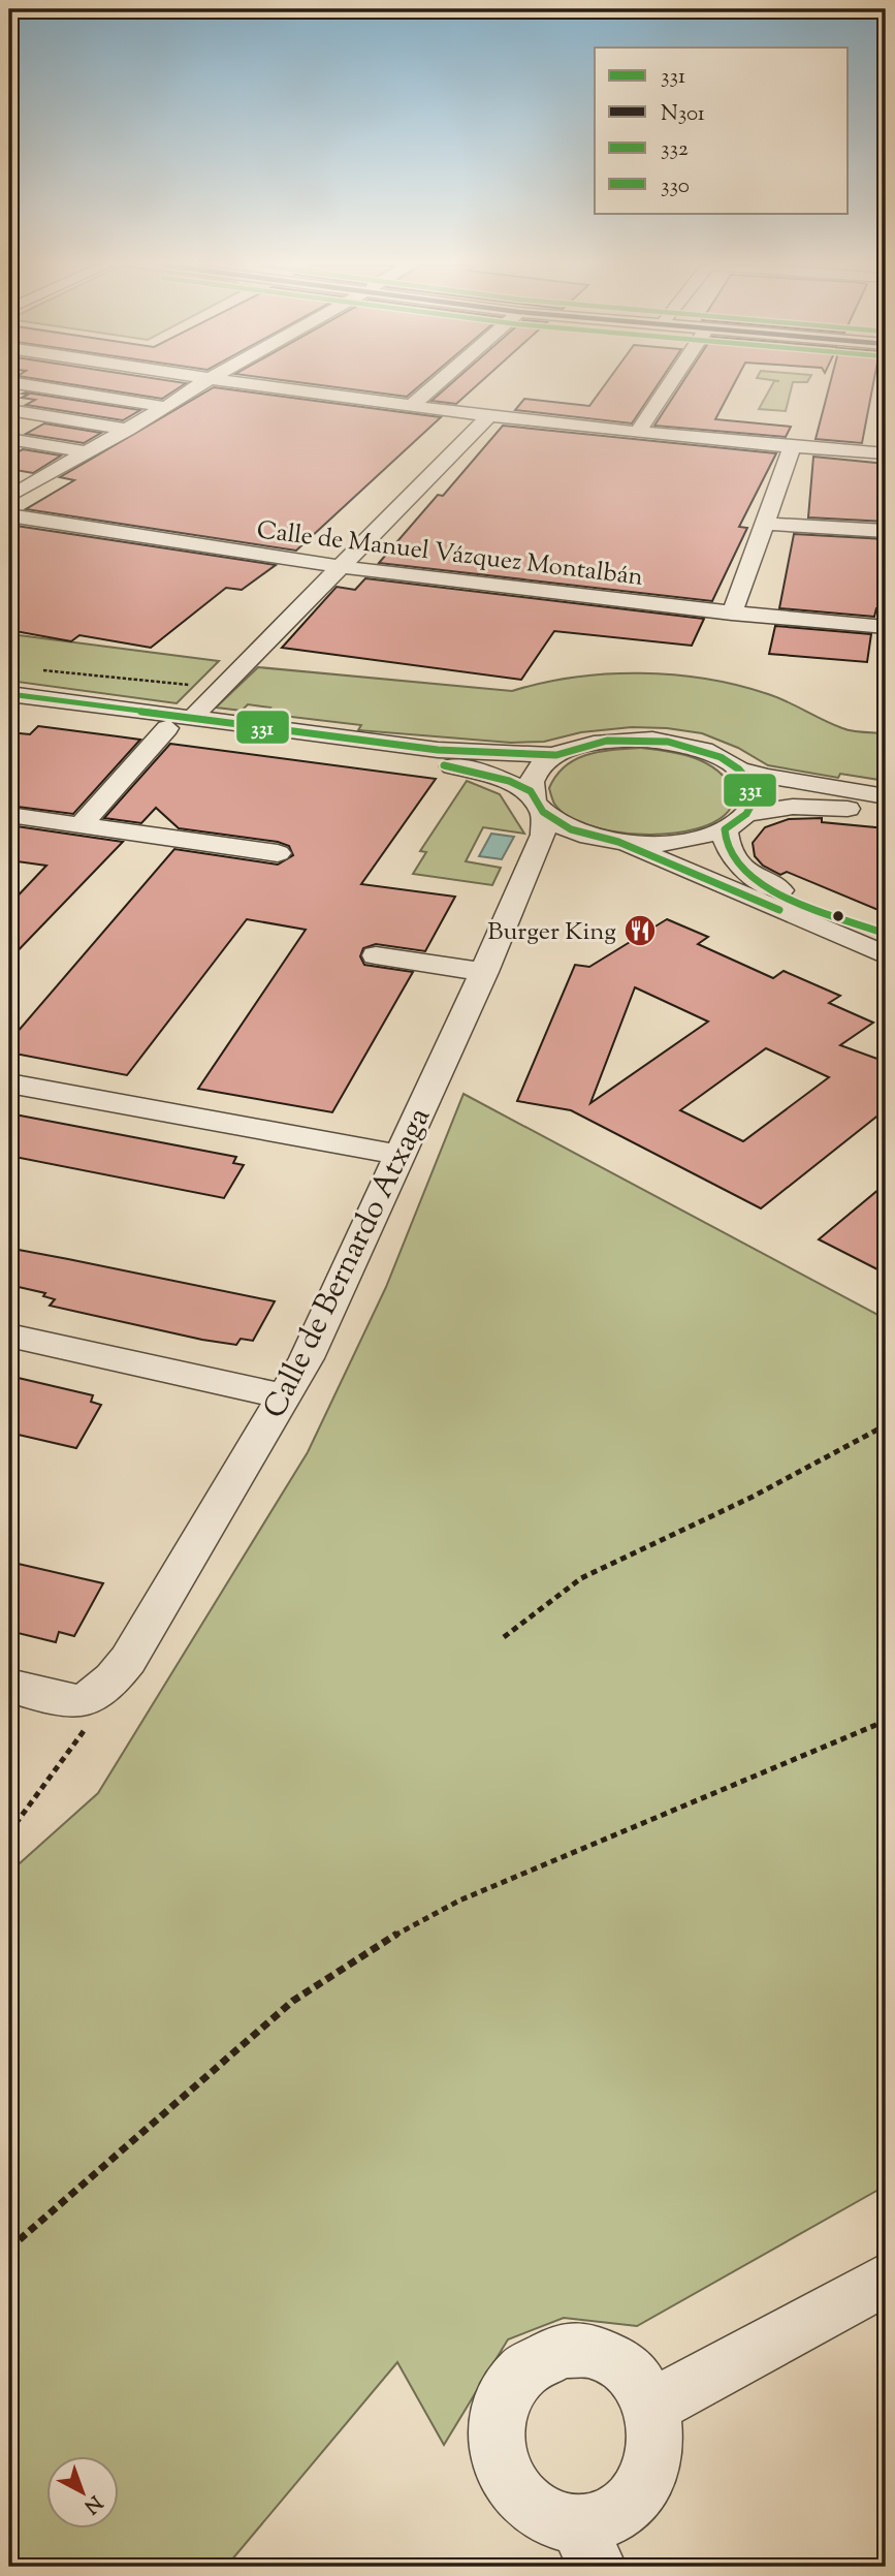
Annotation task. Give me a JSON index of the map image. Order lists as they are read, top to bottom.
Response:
{
  "streets": {
    "street": ["Calle de Manuel Vázquez Montalbán", "Calle de Bernardo Atxaga"]
  },
  "places": {
    "restaurant": ["Burger King"]
  },
  "lines": ["transit line 331"],
  "legend": [
    "331",
    "N301",
    "332",
    "330"
  ],
  "north": "bottom right"
}
